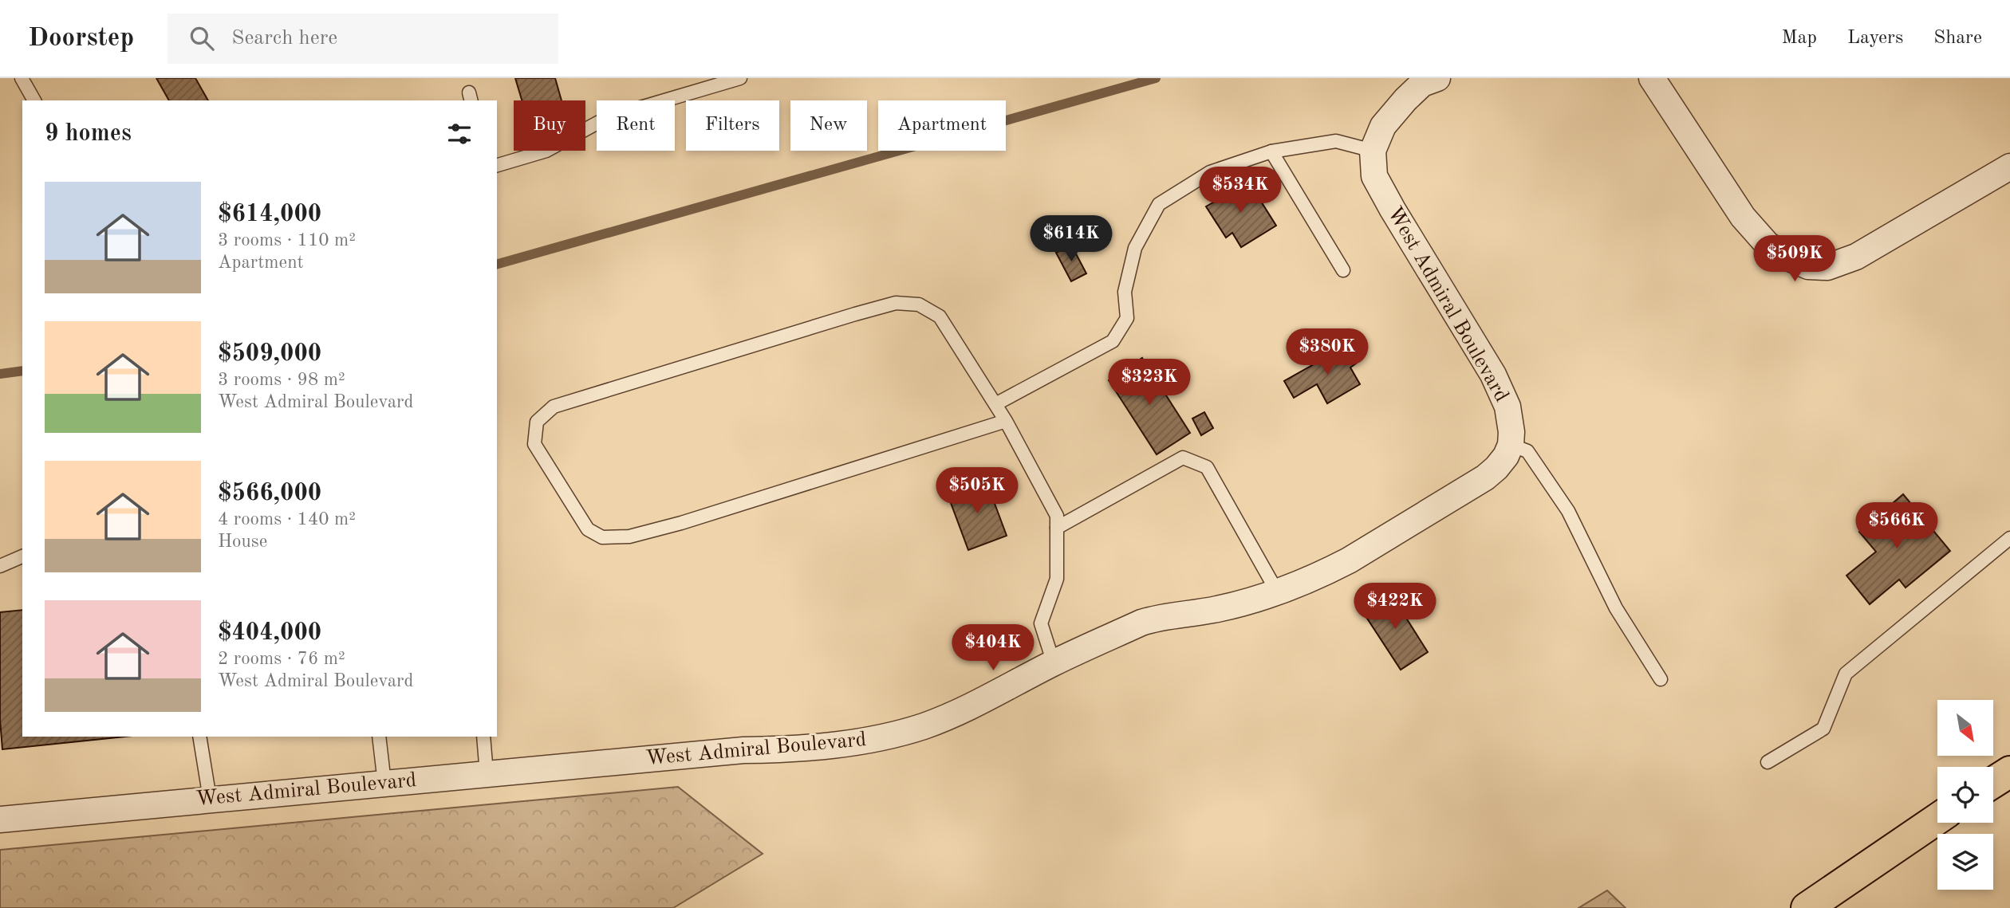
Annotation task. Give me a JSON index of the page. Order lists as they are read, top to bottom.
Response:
{
  "streets": {
    "street": ["West Admiral Boulevard"]
  },
  "north": "bottom right",
  "page": {
    "header": "Doorstep",
    "search": "Search here",
    "nav": ["Map", "Layers", "Share"],
    "chip": [
      "Buy",
      "Rent",
      "Filters",
      "New",
      "Apartment"
    ],
    "heading": "9 homes",
    "price": [
      "$534K",
      "$614K",
      "$509K",
      "$380K",
      "$323K",
      "$505K",
      "$566K",
      "$422K",
      "$404K"
    ],
    "list": [
      {
        "name": "$614,000",
        "note": "3 rooms · 110 m² · Apartment"
      },
      {
        "name": "$509,000",
        "note": "3 rooms · 98 m² · West Admiral Boulevard"
      },
      {
        "name": "$566,000",
        "note": "4 rooms · 140 m² · House"
      },
      {
        "name": "$404,000",
        "note": "2 rooms · 76 m² · West Admiral Boulevard"
      }
    ]
  }
}
